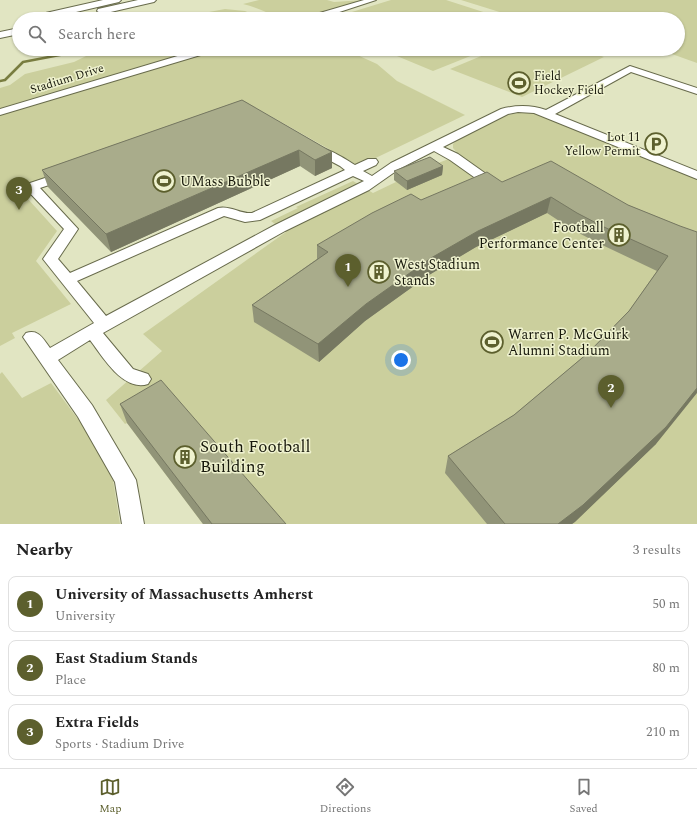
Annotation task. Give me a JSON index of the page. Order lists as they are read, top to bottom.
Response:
{
  "streets": {
    "street": ["Stadium Drive"]
  },
  "places": {
    "sports": ["Field Hockey Field", "UMass Bubble", "Warren P. McGuirk Alumni Stadium"],
    "parking": ["Lot 11 Yellow Permit"],
    "building": ["Football Performance Center", "West Stadium Stands", "South Football Building"]
  },
  "page": {
    "search": "Search here",
    "pins": ["3", "1", "2"],
    "heading": ["Nearby", "3 results"],
    "list": [
      {
        "mark": "1",
        "name": "University of Massachusetts Amherst",
        "note": "University",
        "value": "50 m"
      },
      {
        "mark": "2",
        "name": "East Stadium Stands",
        "note": "Place",
        "value": "80 m"
      },
      {
        "mark": "3",
        "name": "Extra Fields",
        "note": "Sports · Stadium Drive",
        "value": "210 m"
      }
    ],
    "nav": ["Map", "Directions", "Saved"]
  }
}
